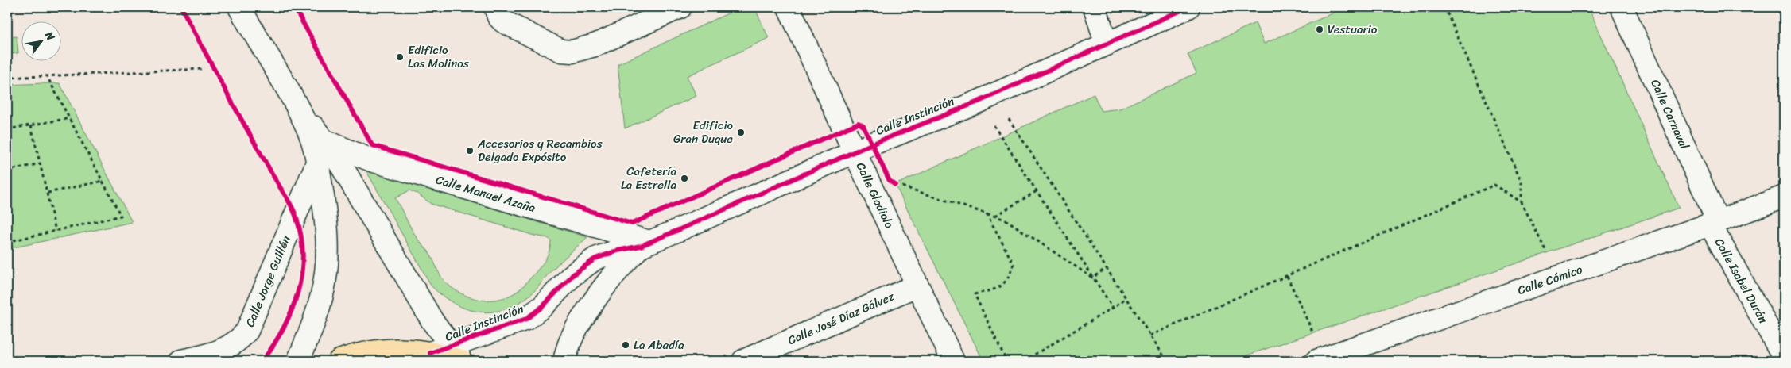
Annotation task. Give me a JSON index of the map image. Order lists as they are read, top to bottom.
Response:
{
  "streets": {
    "street": [
      "Calle Carnaval",
      "Calle Instinción",
      "Calle Manuel Azaña",
      "Calle Gladiolo",
      "Calle Cómico",
      "Calle Jorge Guillén",
      "Calle Isabel Durán",
      "Calle José Díaz Gálvez"
    ]
  },
  "crossings": [
    ["Calle Carnaval", "Calle Cómico"],
    ["Calle Carnaval", "Calle Isabel Durán"],
    ["Calle Instinción", "Calle Manuel Azaña"],
    ["Calle Instinción", "Calle Gladiolo"],
    ["Calle Manuel Azaña", "Calle Jorge Guillén"],
    ["Calle Gladiolo", "Calle José Díaz Gálvez"],
    ["Calle Cómico", "Calle Isabel Durán"]
  ],
  "places": [
    "Vestuario",
    "Edificio Los Molinos",
    "Edificio Gran Duque",
    "Accesorios y Recambios Delgado Expósito",
    "Cafetería La Estrella",
    "La Abadía"
  ],
  "north": "top right"
}
